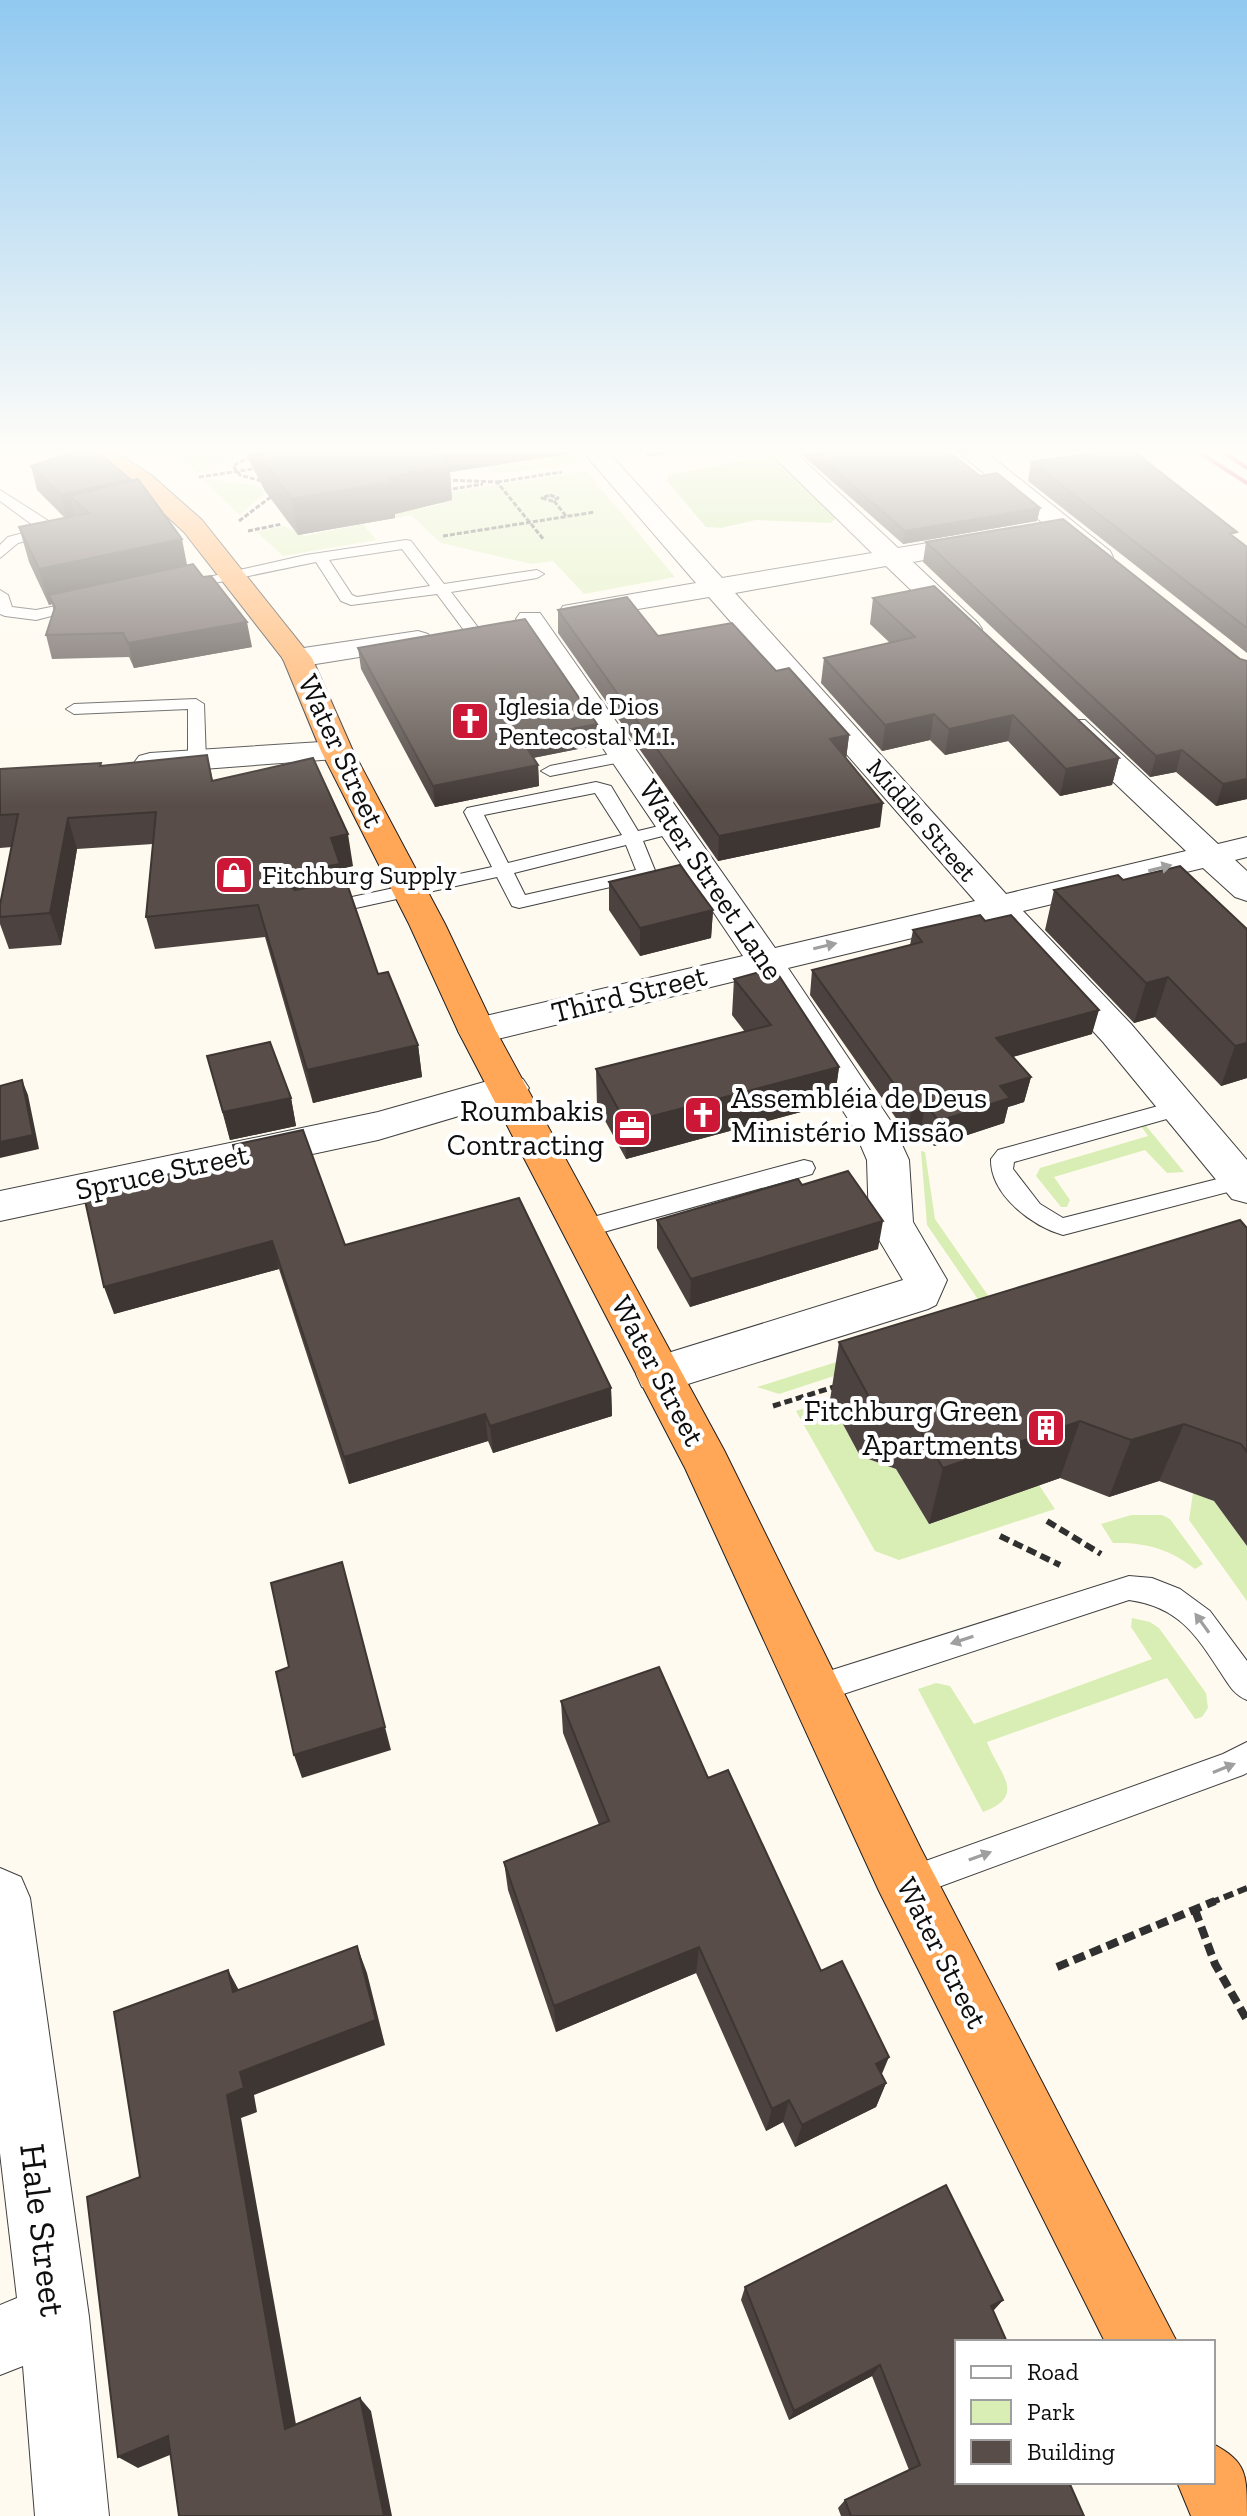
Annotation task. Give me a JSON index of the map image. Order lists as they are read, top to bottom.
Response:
{
  "streets": {
    "highway": ["Water Street"],
    "street": [
      "Middle Street",
      "Water Street Lane",
      "Third Street",
      "Spruce Street",
      "Hale Street"
    ]
  },
  "crossings": [
    ["Water Street", "Water Street Lane"],
    ["Water Street", "Third Street"],
    ["Water Street", "Spruce Street"],
    ["Middle Street", "Third Street"],
    ["Water Street Lane", "Third Street"]
  ],
  "places": {
    "church": ["Iglesia de Dios Pentecostal M.I.", "Assembléia de Deus Ministério Missão"],
    "shop": ["Fitchburg Supply"],
    "office": ["Roumbakis Contracting"],
    "building": ["Fitchburg Green Apartments"]
  },
  "legend": ["Road", "Park", "Building"]
}
